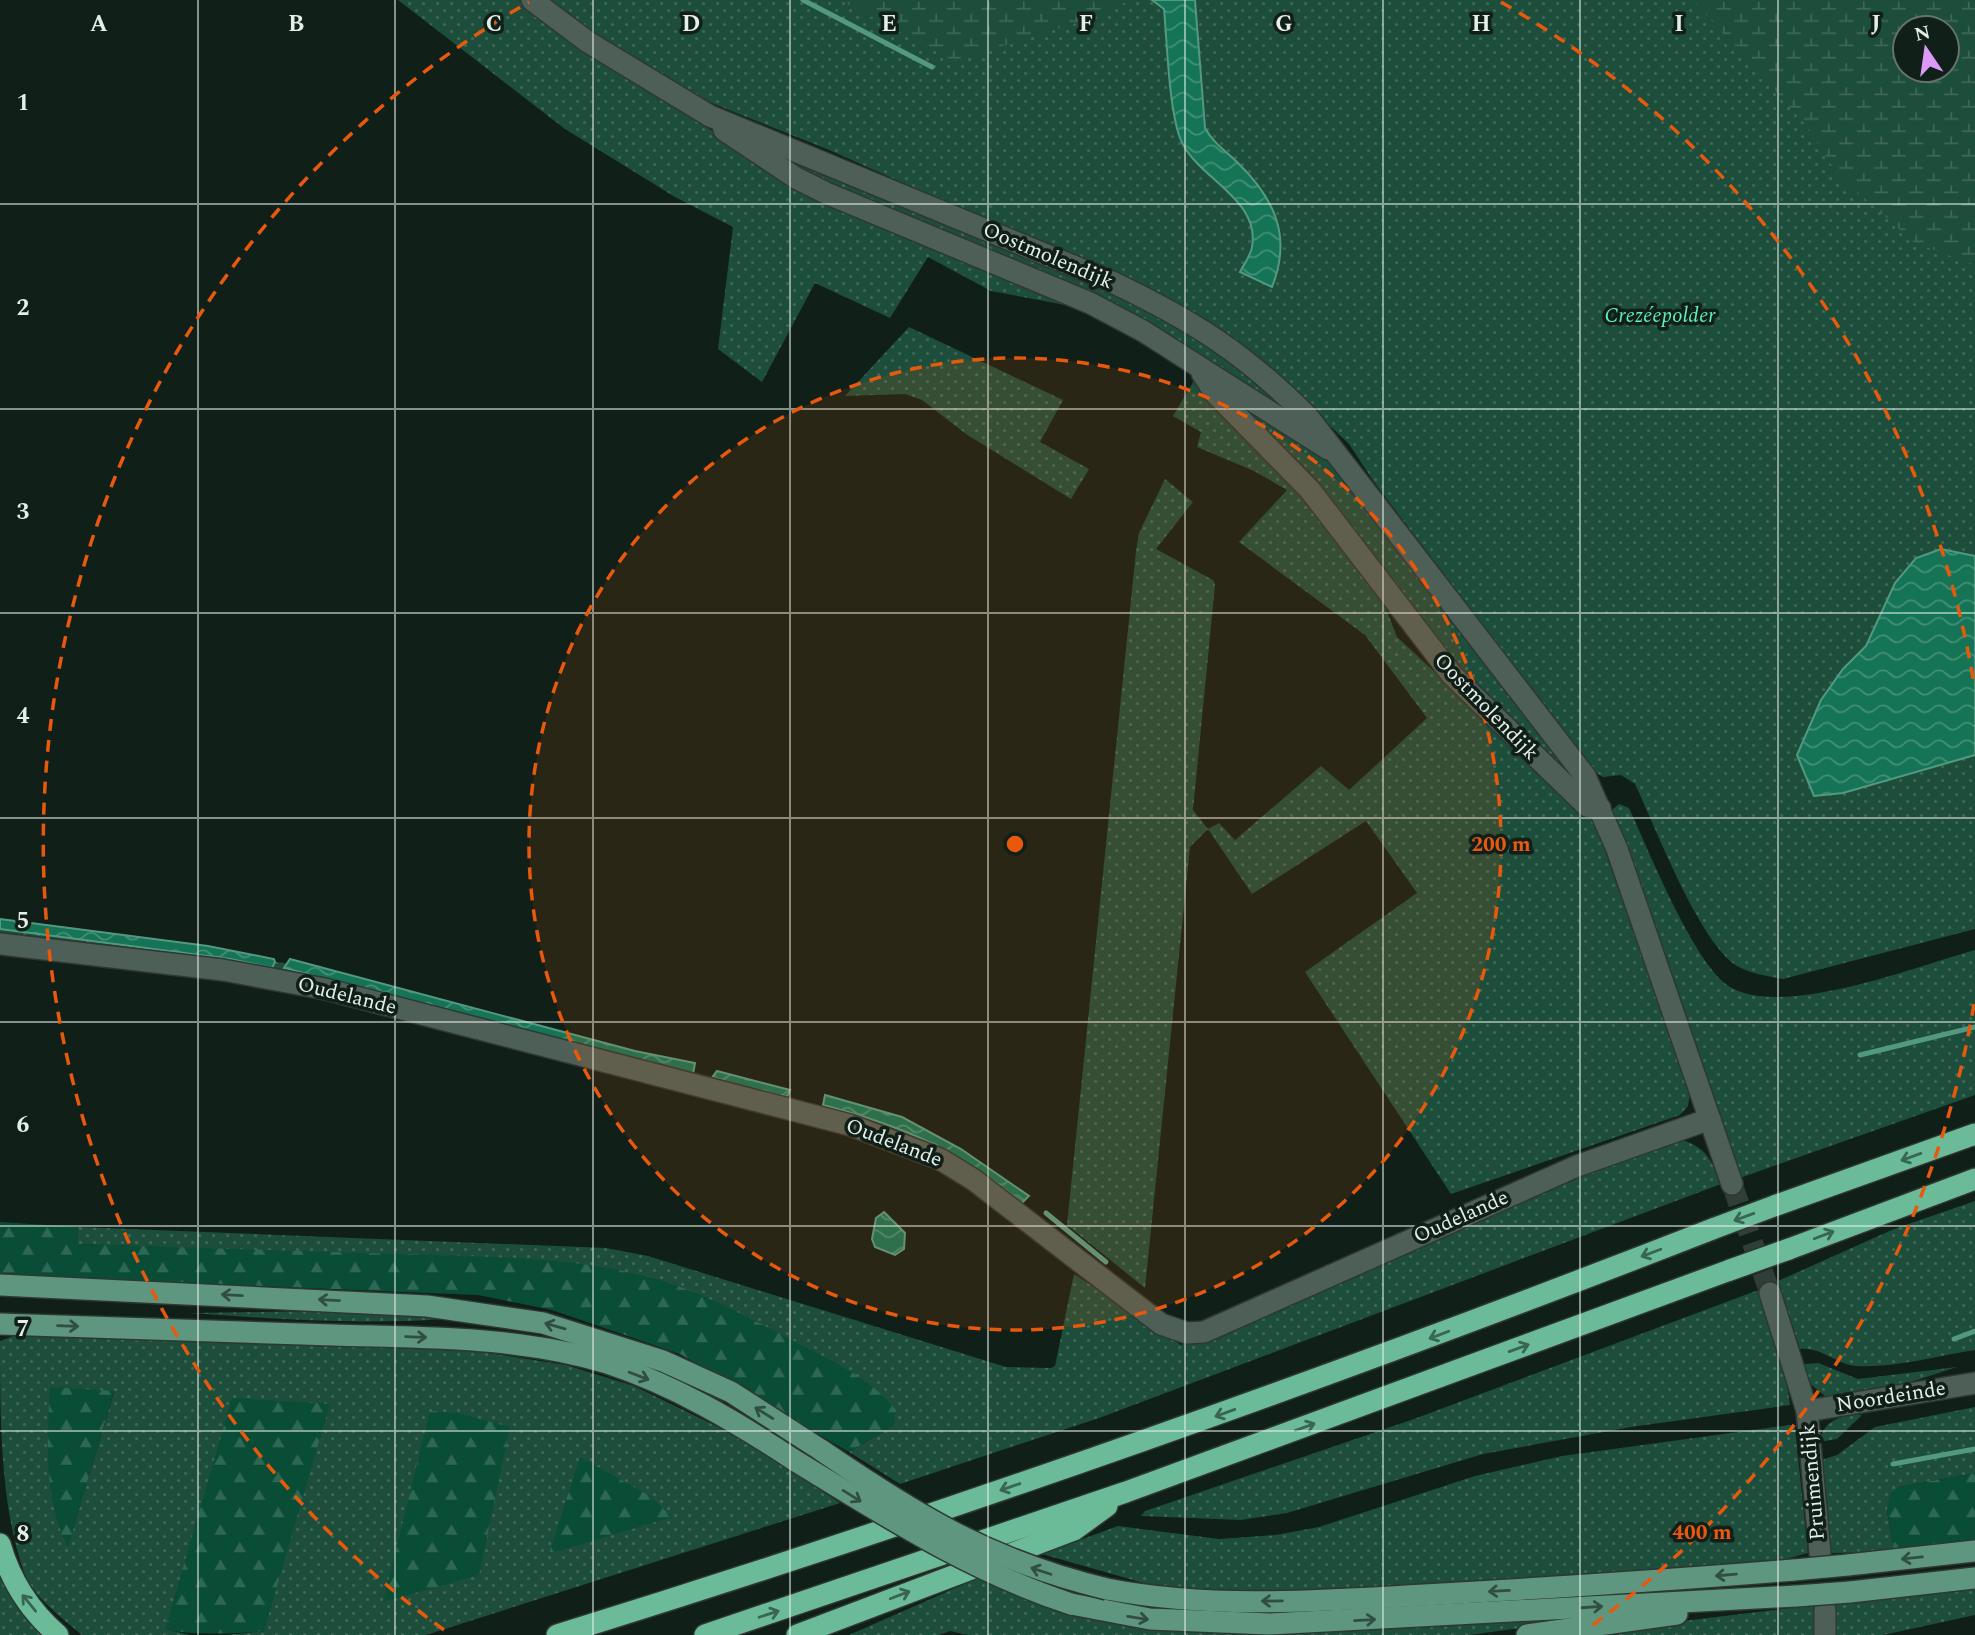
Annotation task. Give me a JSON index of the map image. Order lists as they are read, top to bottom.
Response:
{
  "streets": {
    "street": [
      "Oostmolendijk",
      "Oudelande",
      "Noordeinde",
      "Pruimendijk"
    ]
  },
  "crossings": [
    ["Oostmolendijk", "Oudelande"],
    ["Noordeinde", "Pruimendijk"]
  ],
  "parks": ["Crezéepolder"],
  "north": "top",
  "grid": {
    "columns": [
      "A",
      "B",
      "C",
      "D",
      "E",
      "F",
      "G",
      "H",
      "I",
      "J"
    ],
    "rows": [
      "1",
      "2",
      "3",
      "4",
      "5",
      "6",
      "7",
      "8"
    ]
  },
  "rings": ["200 m", "400 m"]
}
